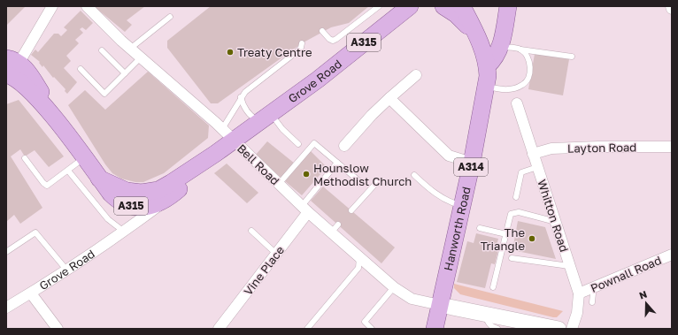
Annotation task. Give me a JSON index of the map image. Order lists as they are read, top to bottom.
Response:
{
  "streets": {
    "main road": [
      "A315",
      "Grove Road",
      "A314",
      "Hanworth Road"
    ],
    "street": [
      "Layton Road",
      "Bell Road",
      "Whitton Road",
      "Vine Place",
      "Pownall Road"
    ]
  },
  "crossings": [
    ["A315", "Grove Road"],
    ["A315", "Bell Road"],
    ["Grove Road", "Bell Road"],
    ["Layton Road", "Whitton Road"],
    ["Bell Road", "Hanworth Road"],
    ["Bell Road", "Vine Place"],
    ["Whitton Road", "Pownall Road"]
  ],
  "places": ["Treaty Centre", "Hounslow Methodist Church", "The Triangle"],
  "north": "top"
}
